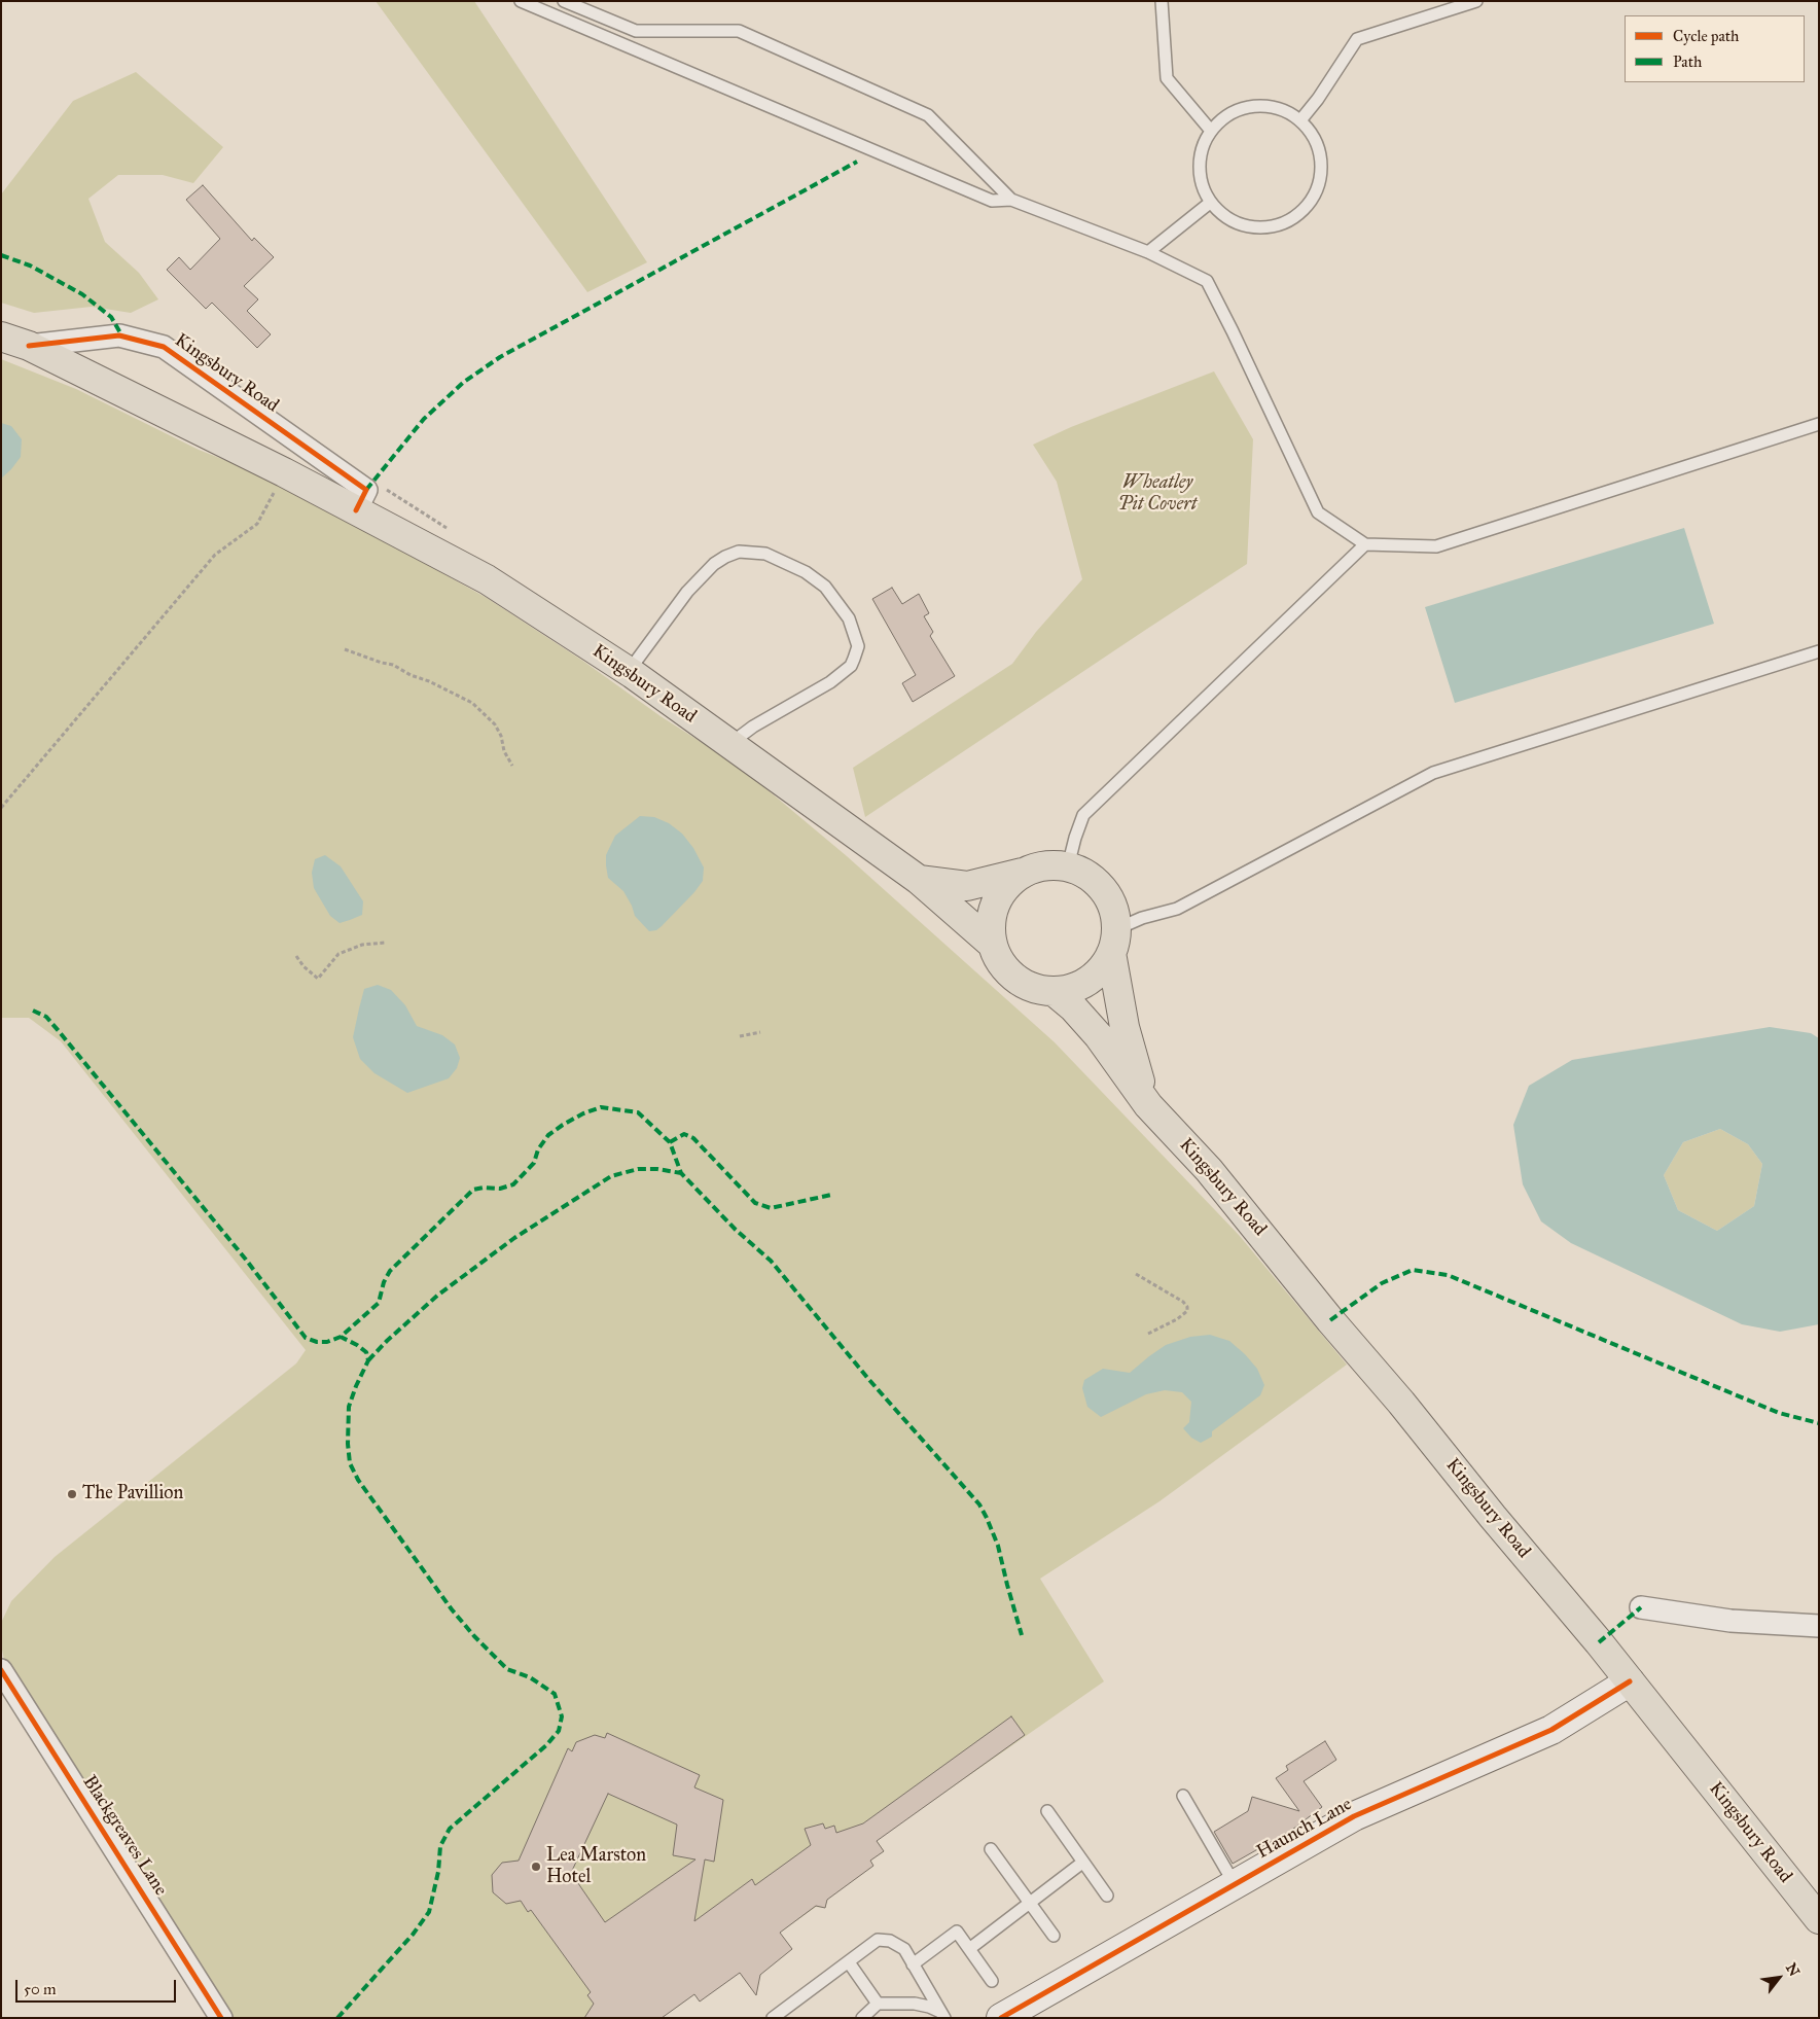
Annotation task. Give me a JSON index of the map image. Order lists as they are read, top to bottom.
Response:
{
  "streets": {
    "main road": ["Kingsbury Road"],
    "street": ["Haunch Lane", "Blackgreaves Lane"]
  },
  "crossings": [
    ["Kingsbury Road", "Haunch Lane"]
  ],
  "parks": ["Wheatley Pit Covert"],
  "places": ["The Pavillion", "Lea Marston Hotel"],
  "legend": ["Cycle path", "Path"],
  "scale_bar": "50 m",
  "north": "top right"
}
